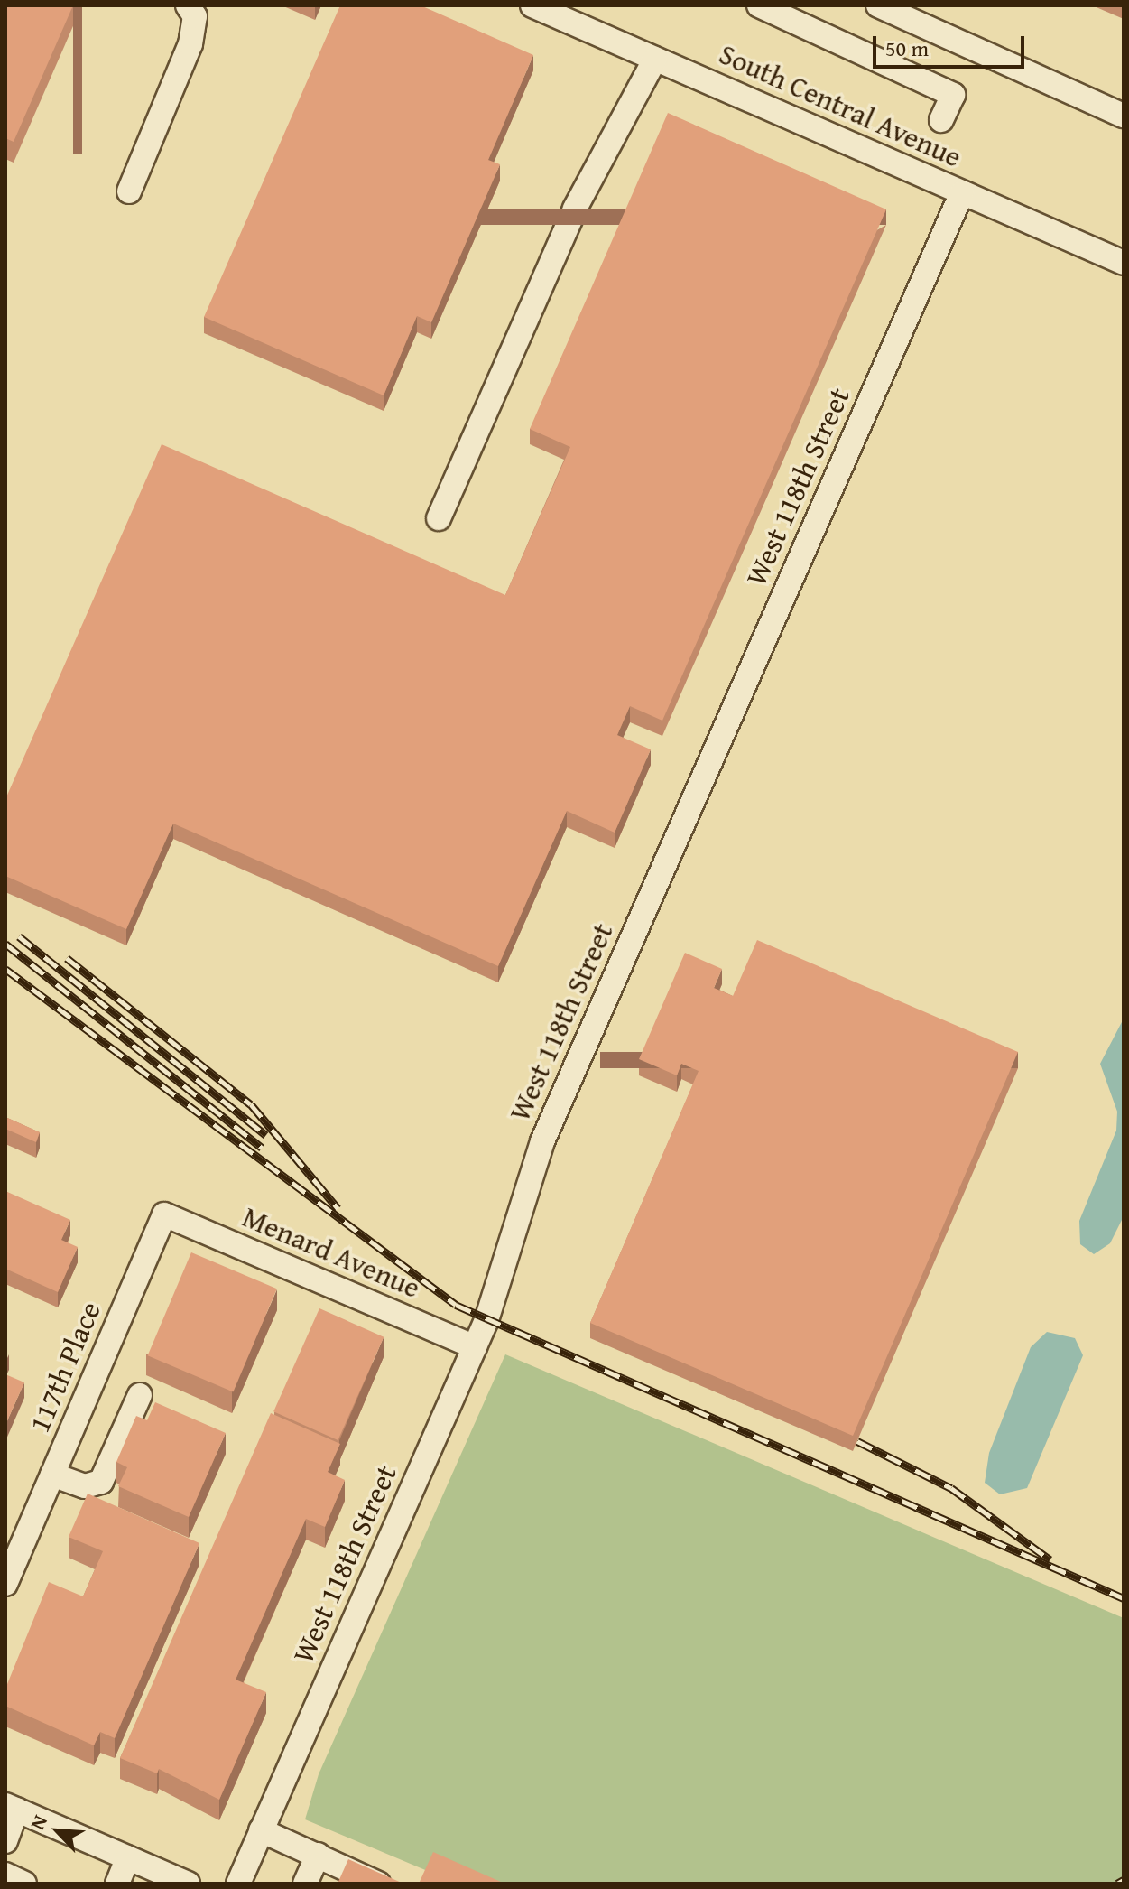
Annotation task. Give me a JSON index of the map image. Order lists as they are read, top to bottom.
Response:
{
  "streets": {
    "street": [
      "South Central Avenue",
      "West 118th Street",
      "Menard Avenue",
      "117th Place"
    ]
  },
  "crossings": [
    ["South Central Avenue", "West 118th Street"],
    ["West 118th Street", "Menard Avenue"],
    ["Menard Avenue", "117th Place"]
  ],
  "scale_bar": "50 m",
  "north": "top left"
}
